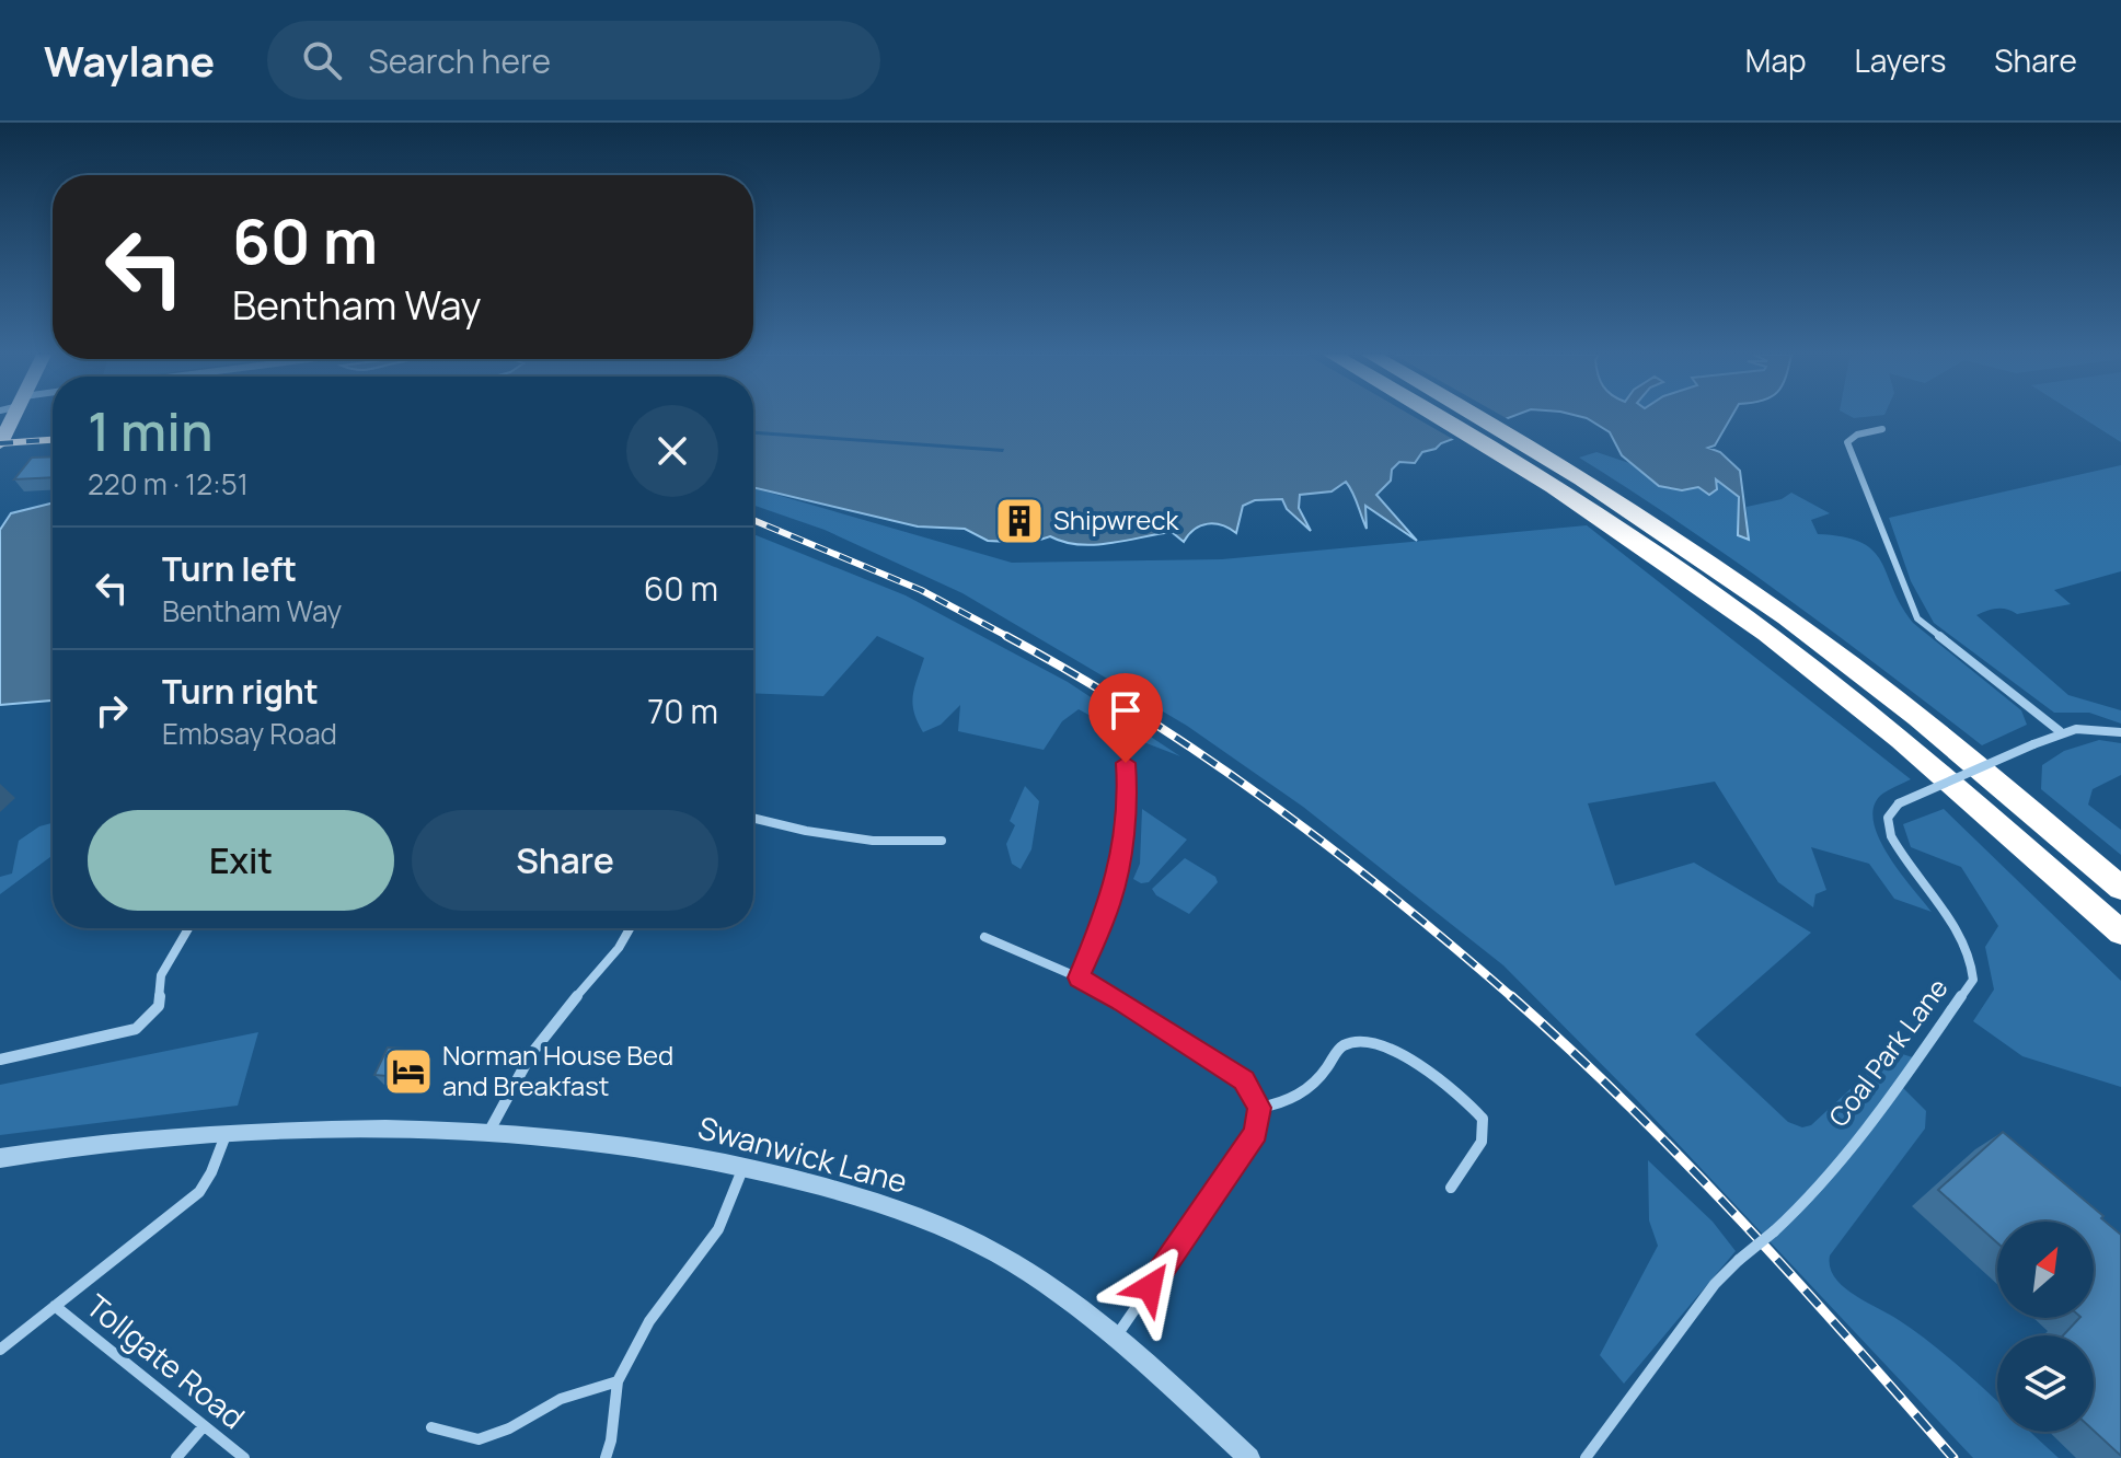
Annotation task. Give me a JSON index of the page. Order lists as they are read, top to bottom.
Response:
{
  "streets": {
    "street": ["Coal Park Lane", "Swanwick Lane", "Tollgate Road"]
  },
  "places": {
    "building": ["Shipwreck"],
    "hotel": ["Norman House Bed and Breakfast"]
  },
  "north": "top right",
  "page": {
    "header": "Waylane",
    "search": "Search here",
    "nav": ["Map", "Layers", "Share"],
    "turn": ["60 m", "Bentham Way"],
    "heading": ["1 min", "220 m · 12:51"],
    "list": [
      {
        "name": "Turn left",
        "note": "Bentham Way",
        "value": "60 m"
      },
      {
        "name": "Turn right",
        "note": "Embsay Road",
        "value": "70 m"
      }
    ],
    "buttons": ["Exit", "Share"]
  }
}
